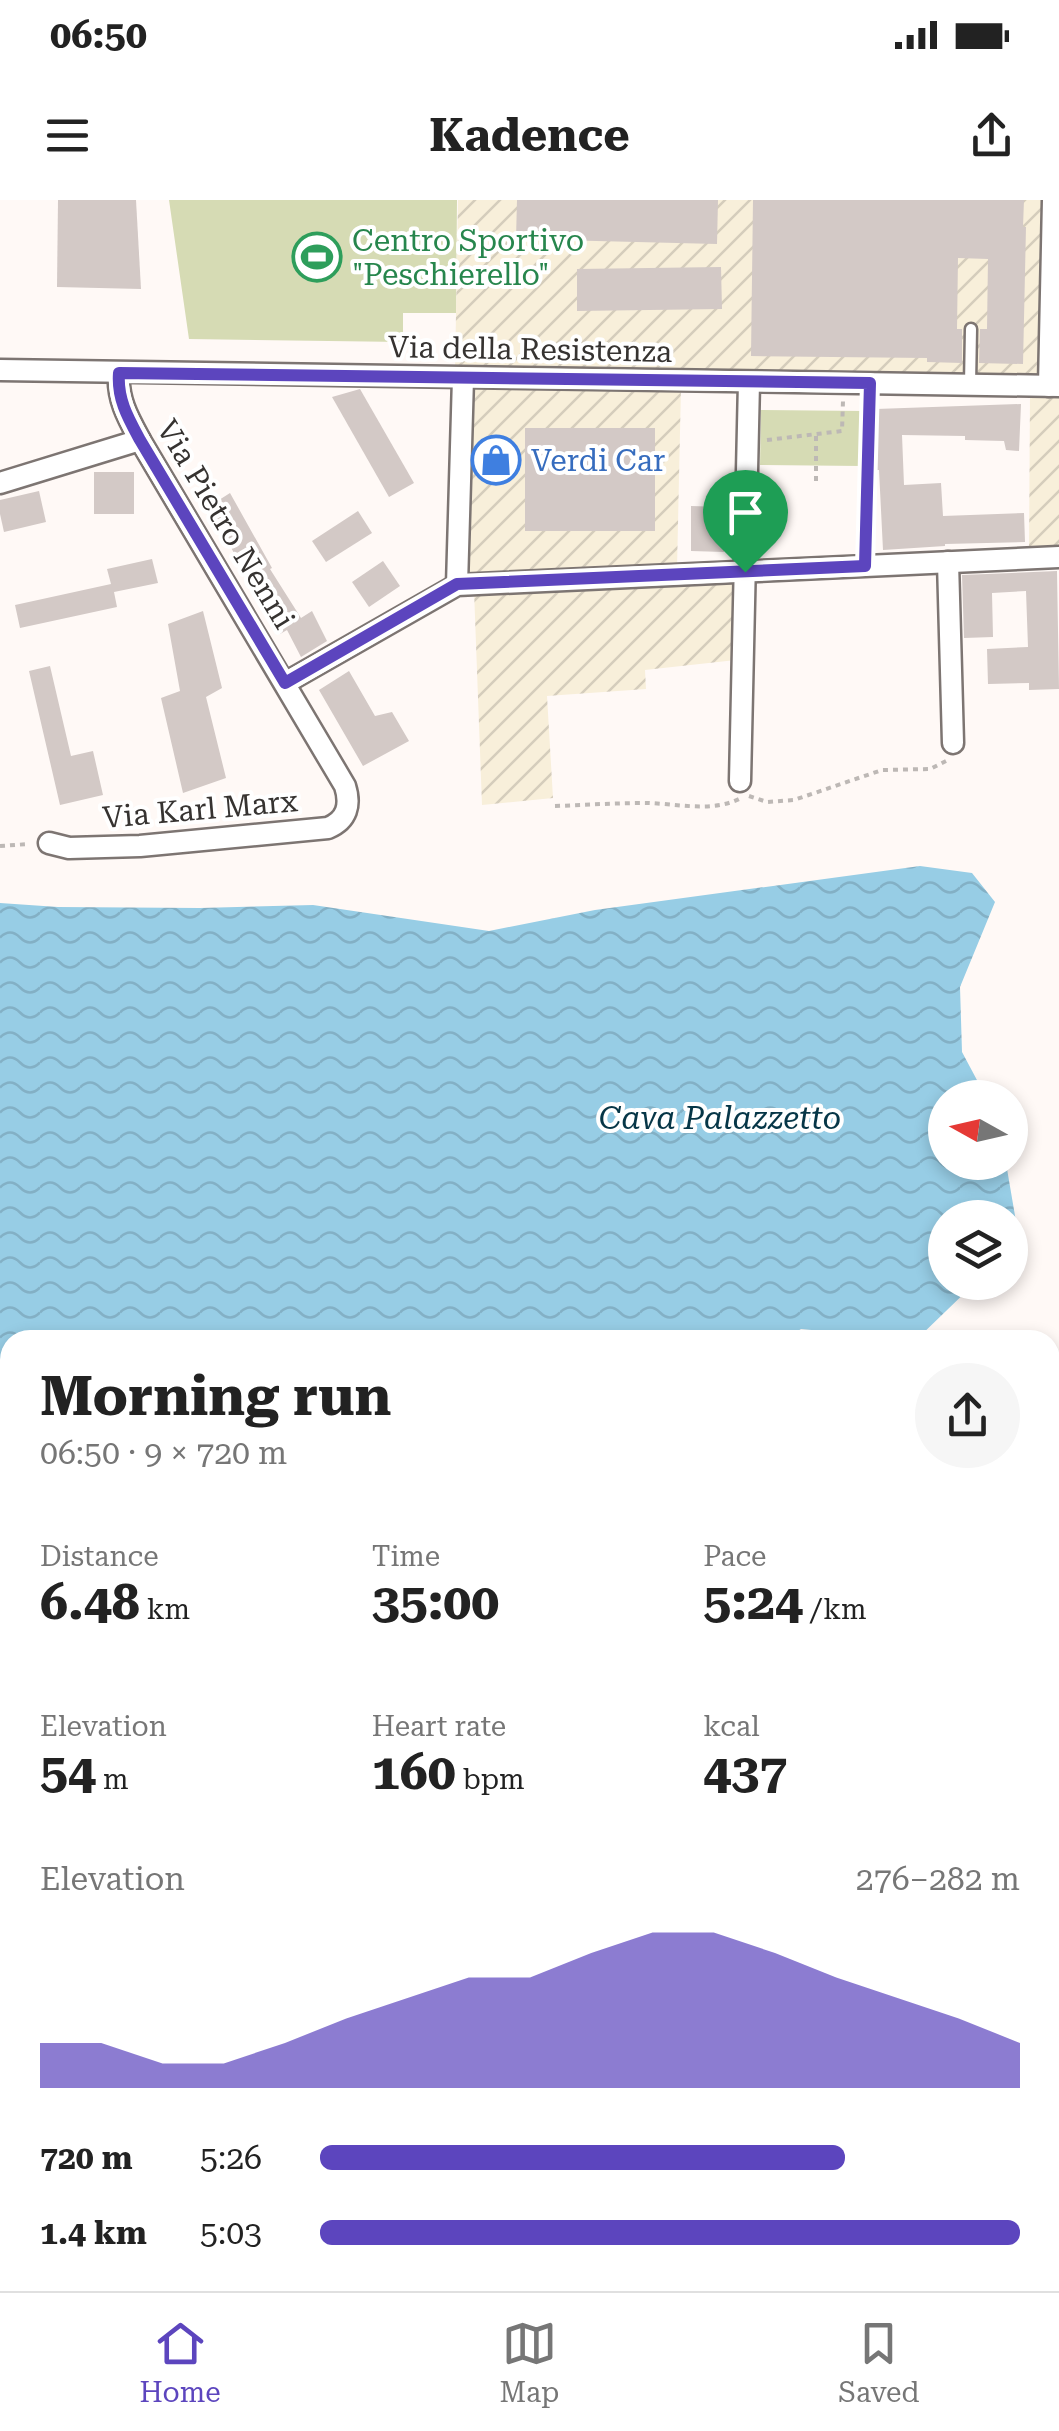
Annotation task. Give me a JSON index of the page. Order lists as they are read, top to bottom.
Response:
{
  "streets": {
    "street": ["Via della Resistenza", "Via Pietro Nenni", "Via Karl Marx"]
  },
  "crossings": [
    ["Via della Resistenza", "Via Pietro Nenni"],
    ["Via Pietro Nenni", "Via Karl Marx"]
  ],
  "water": ["Cava Palazzetto"],
  "places": {
    "sports": ["Centro Sportivo \"Peschierello\""],
    "shop": ["Verdi Car"]
  },
  "north": "left",
  "page": {
    "status": "06:50",
    "header": "Kadence",
    "heading": ["Morning run", "06:50 · 9 × 720 m"],
    "stats": [
      ["Distance", "6.48 km"],
      ["Time", "35:00"],
      ["Pace", "5:24 /km"],
      ["Elevation", "54 m"],
      ["Heart rate", "160 bpm"],
      ["kcal", "437"]
    ],
    "chart": ["Elevation", "276–282 m"],
    "list": [
      {
        "name": "720 m",
        "note": "5:26"
      },
      {
        "name": "1.4 km",
        "note": "5:03"
      }
    ],
    "tabs": ["Home", "Map", "Saved"]
  }
}
